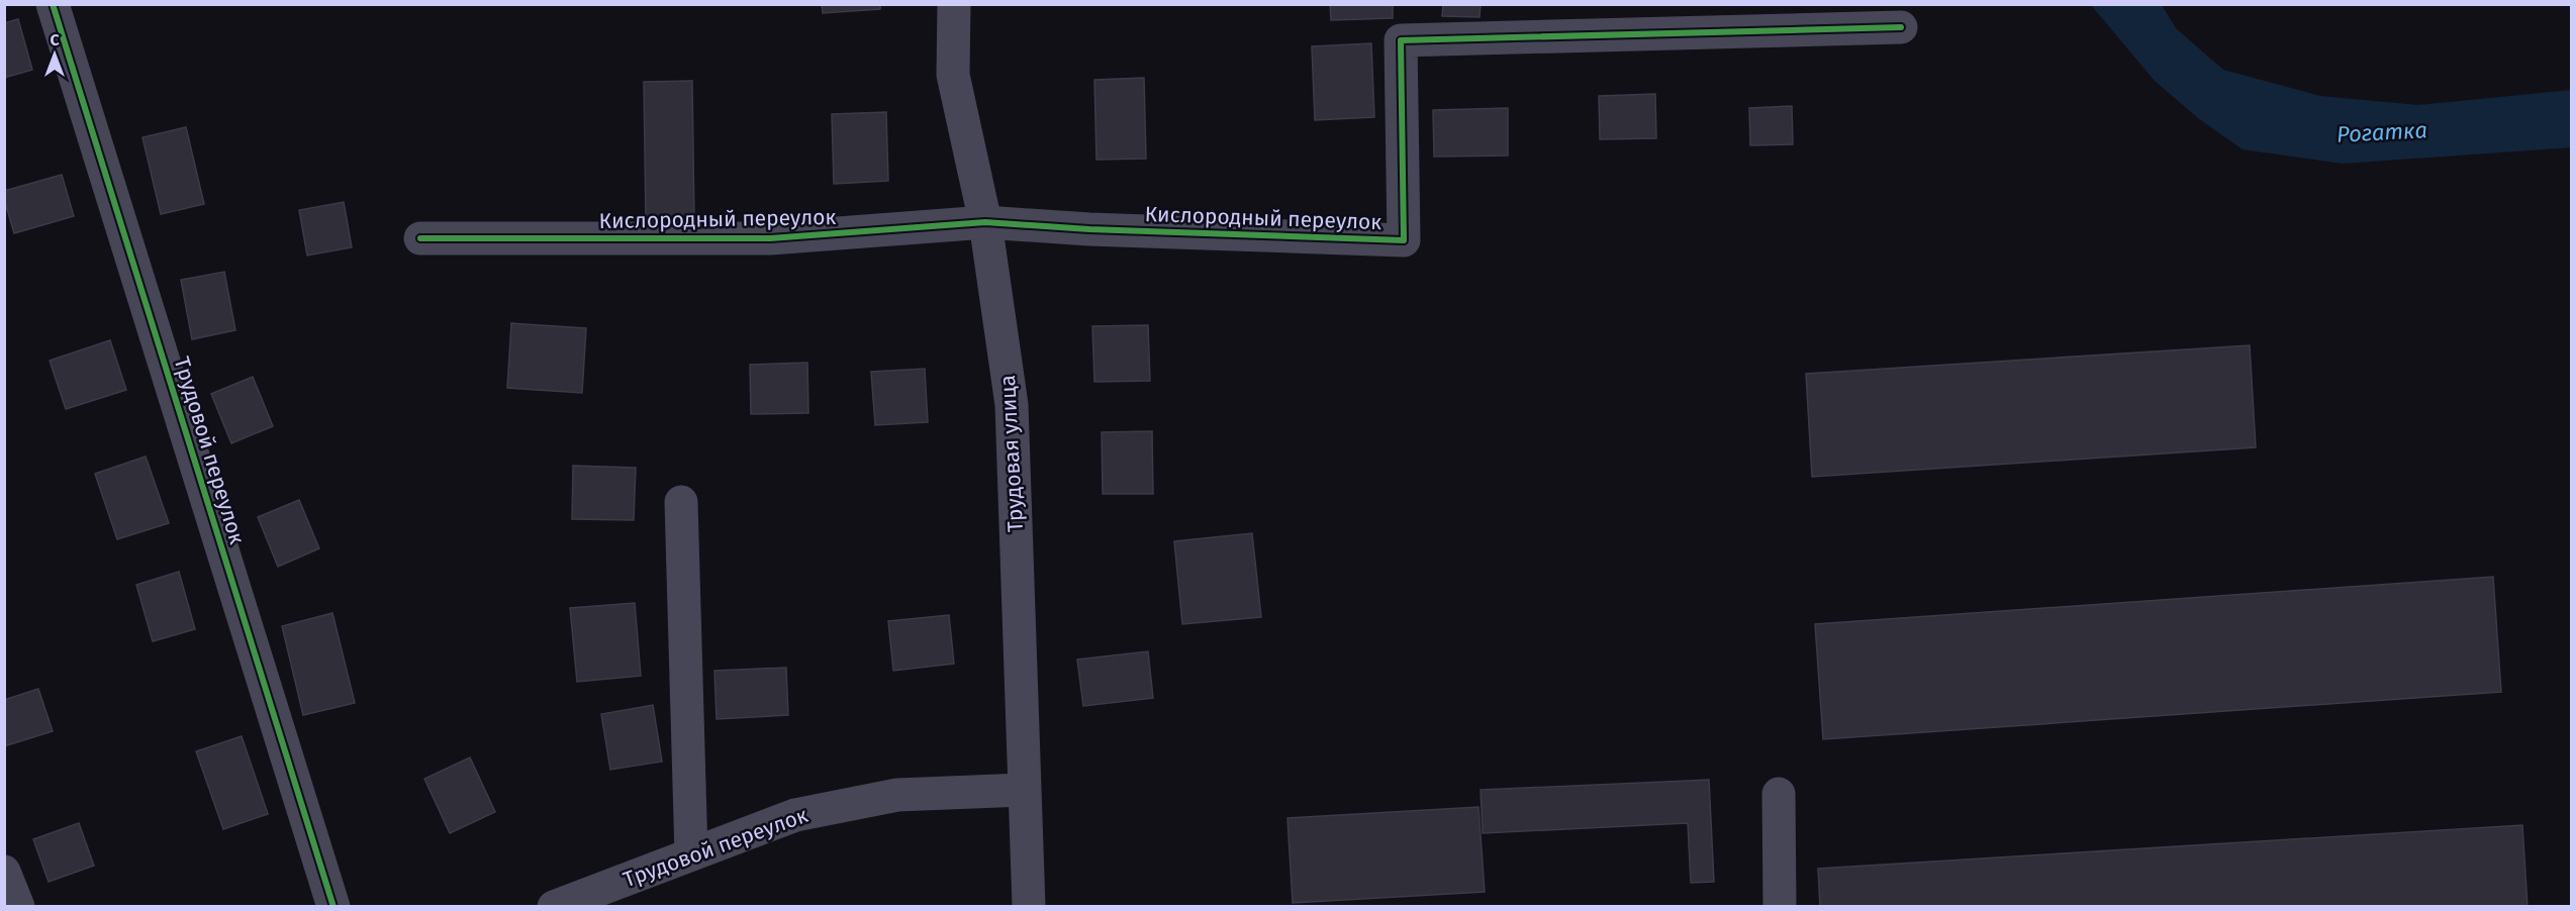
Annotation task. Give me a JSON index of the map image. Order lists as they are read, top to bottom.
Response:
{
  "streets": {
    "street": ["Кислородный переулок", "Трудовой переулок", "Трудовая улица"]
  },
  "crossings": [
    ["Кислородный переулок", "Трудовая улица"],
    ["Трудовой переулок", "Трудовая улица"]
  ],
  "water": ["Рогатка"],
  "north": "top"
}
